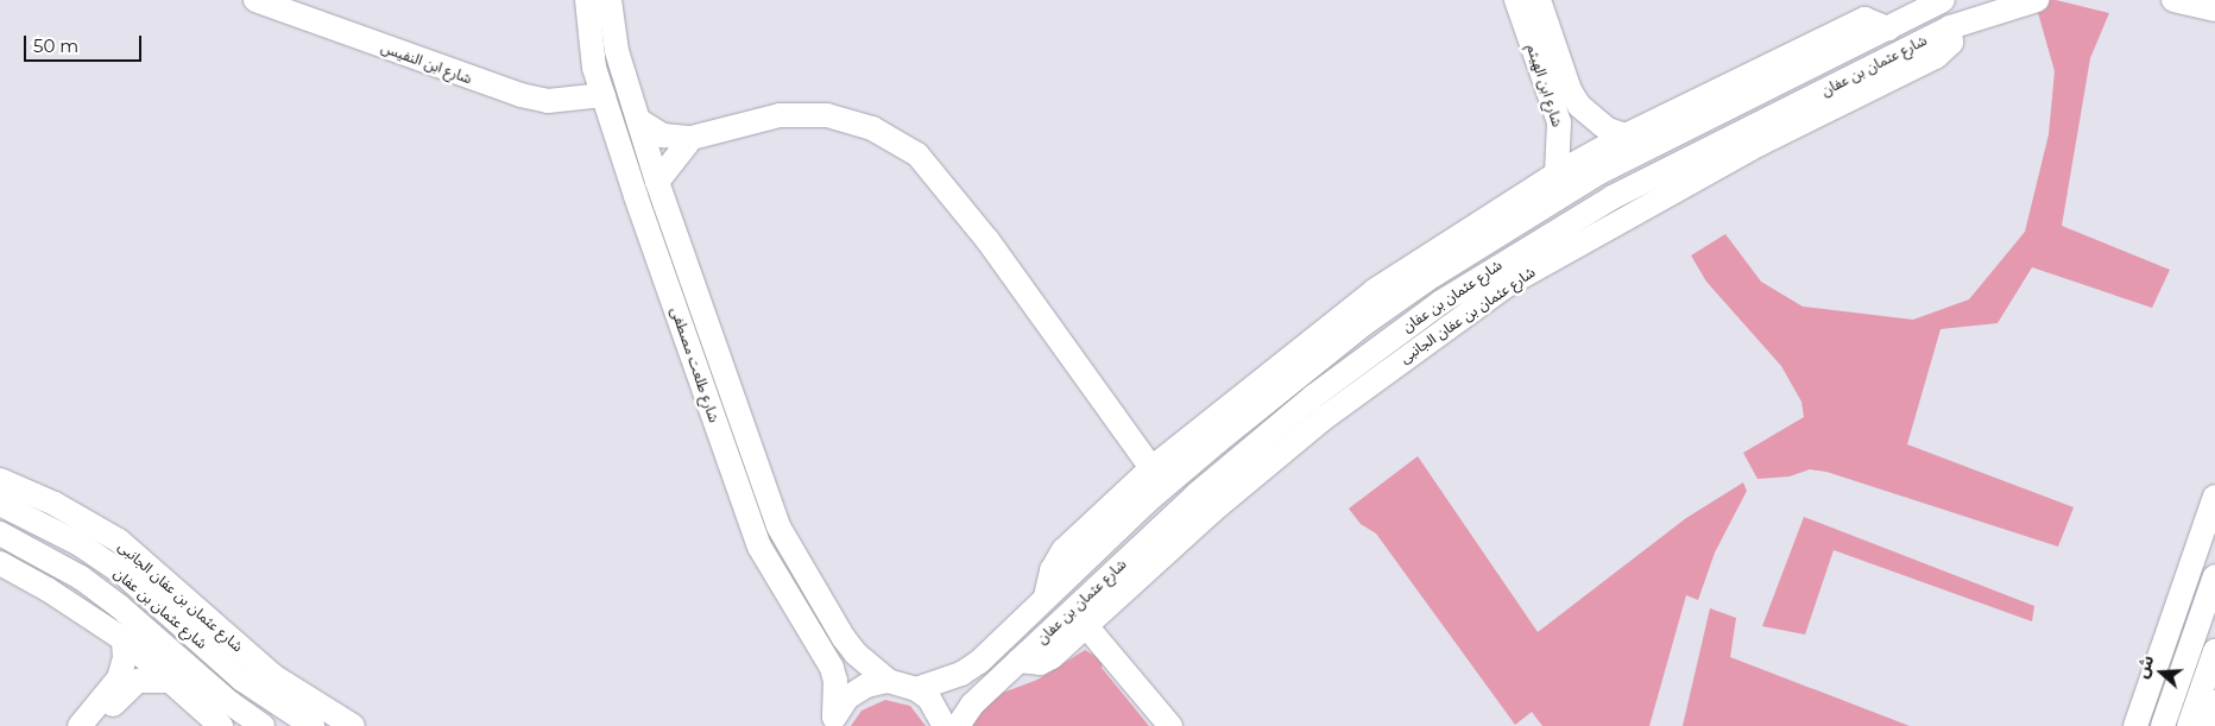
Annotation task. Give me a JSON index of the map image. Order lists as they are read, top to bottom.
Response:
{
  "streets": {
    "street": [
      "شارع ابن النفيس",
      "شارع عثمان بن عفان",
      "شارع ابن الهيثم",
      "شارع عثمان بن عفان الجانبى",
      "شارع طلعت مصطفى"
    ]
  },
  "crossings": [
    ["شارع ابن النفيس", "شارع طلعت مصطفى"],
    ["شارع عثمان بن عفان", "شارع عثمان بن عفان الجانبى"]
  ],
  "scale_bar": "50 m",
  "north": "left"
}
